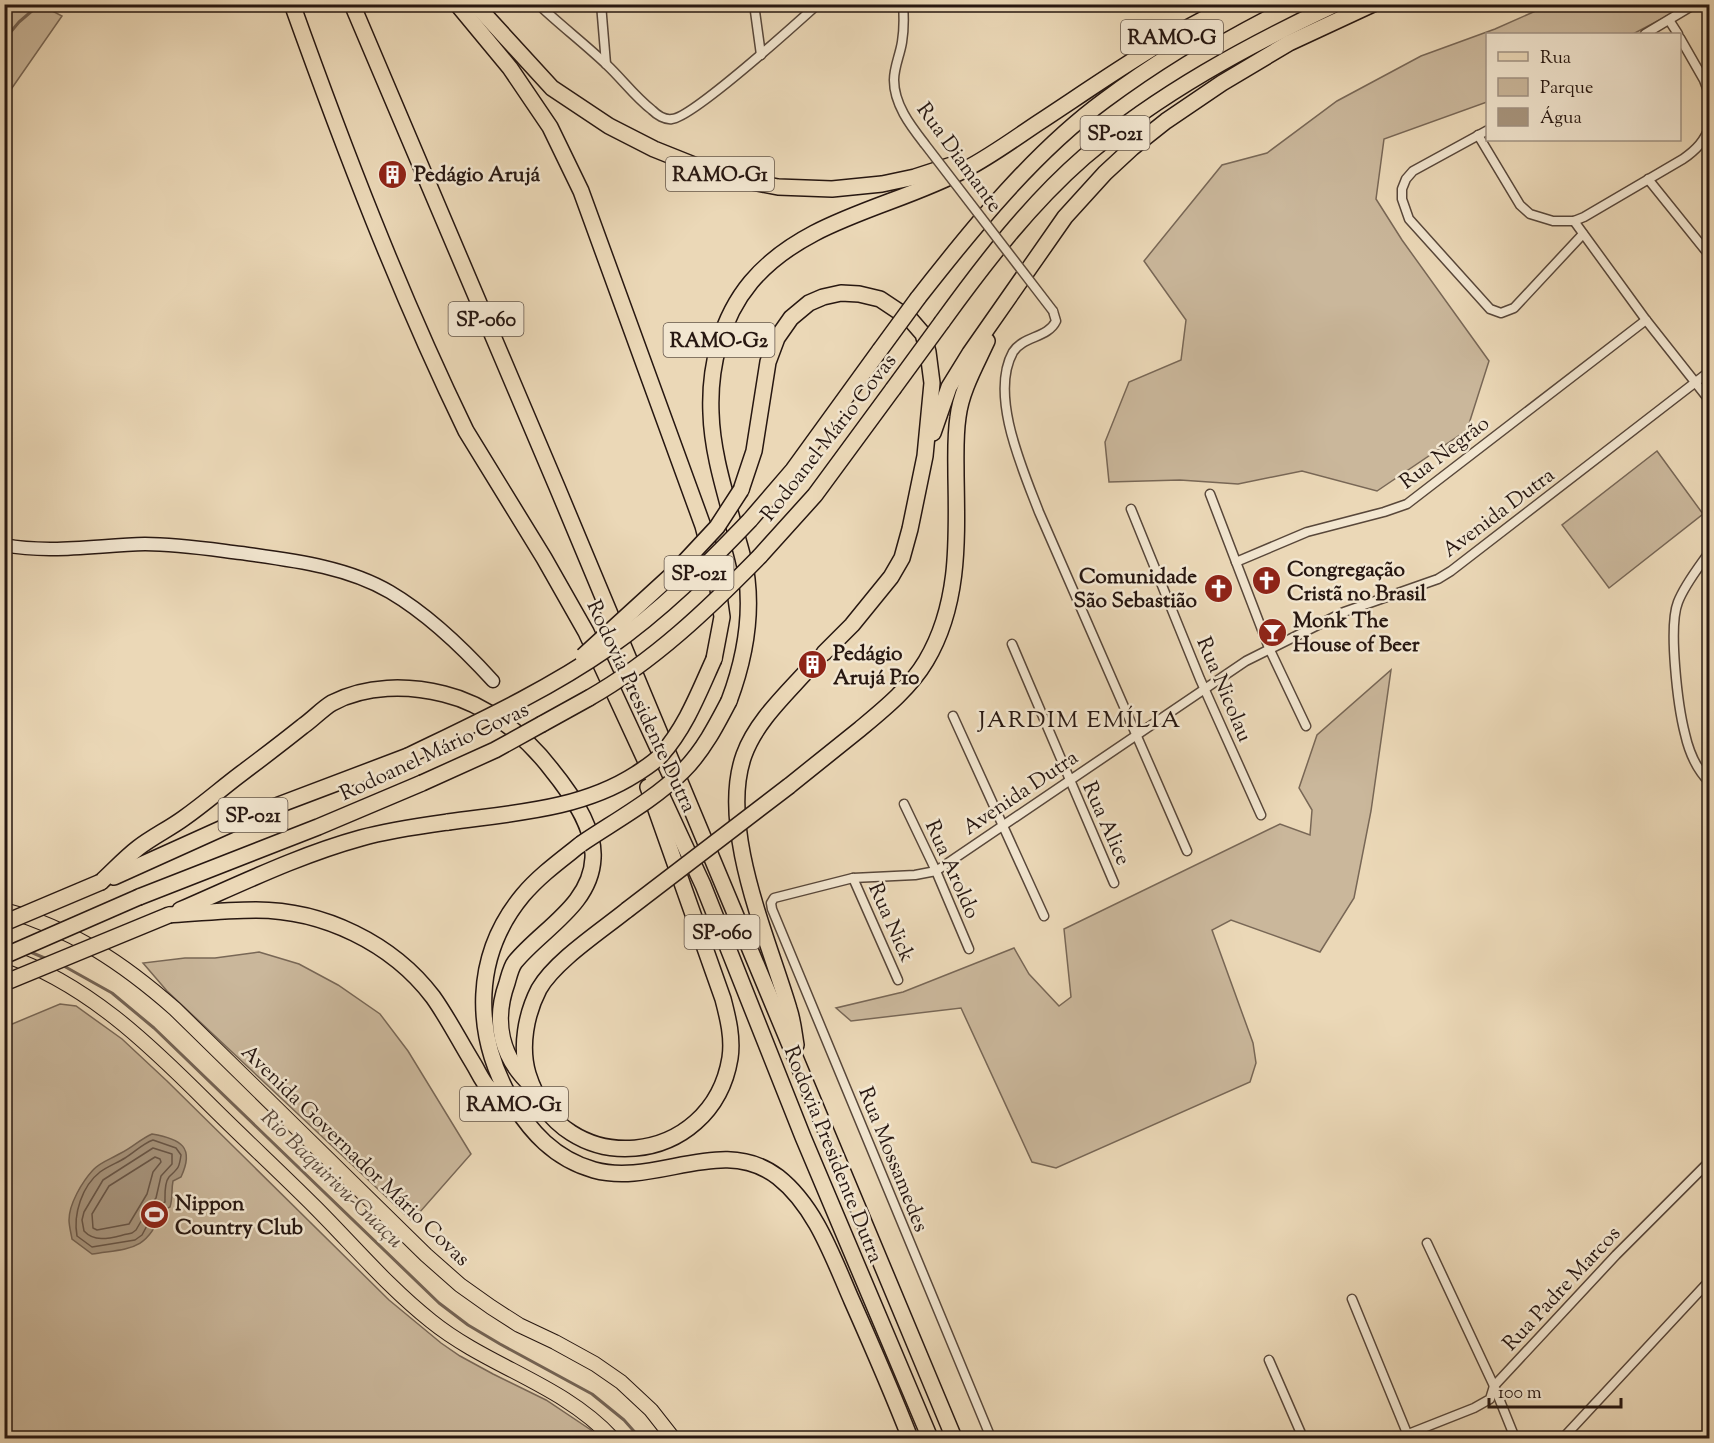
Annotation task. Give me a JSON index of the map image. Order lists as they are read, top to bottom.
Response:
{
  "streets": {
    "highway": [
      "RAMO-G",
      "SP-021",
      "RAMO-G1",
      "SP-060",
      "RAMO-G2",
      "Rodoanel Mário Covas",
      "Rodovia Presidente Dutra"
    ],
    "main road": ["Avenida Governador Mário Covas"],
    "street": [
      "Rua Diamante",
      "Rua Negrão",
      "Avenida Dutra",
      "Rua Nicolau",
      "Rua Alice",
      "Rua Aroldo",
      "Rua Nick",
      "Rua Mossamedes",
      "Rua Padre Marcos"
    ]
  },
  "crossings": [
    ["RAMO-G", "RAMO-G1"],
    ["RAMO-G", "RAMO-G2"],
    ["Rua Diamante", "Avenida Dutra"],
    ["RAMO-G1", "RAMO-G2"],
    ["Avenida Dutra", "Rua Nicolau"],
    ["Avenida Dutra", "Rua Alice"],
    ["Avenida Dutra", "Rua Aroldo"],
    ["Avenida Dutra", "Rua Nick"],
    ["Avenida Dutra", "Rua Mossamedes"]
  ],
  "districts": ["JARDIM EMÍLIA"],
  "water": ["Rio Baquirivu-Guaçu"],
  "places": {
    "building": ["Pedágio Arujá", "Pedágio Arujá P10"],
    "church": ["Congregação Cristã no Brasil", "Comunidade São Sebastião"],
    "bar": ["Monk The House of Beer"],
    "sports": ["Nippon Country Club"]
  },
  "legend": ["Rua", "Parque", "Água"],
  "scale_bar": "100 m"
}
